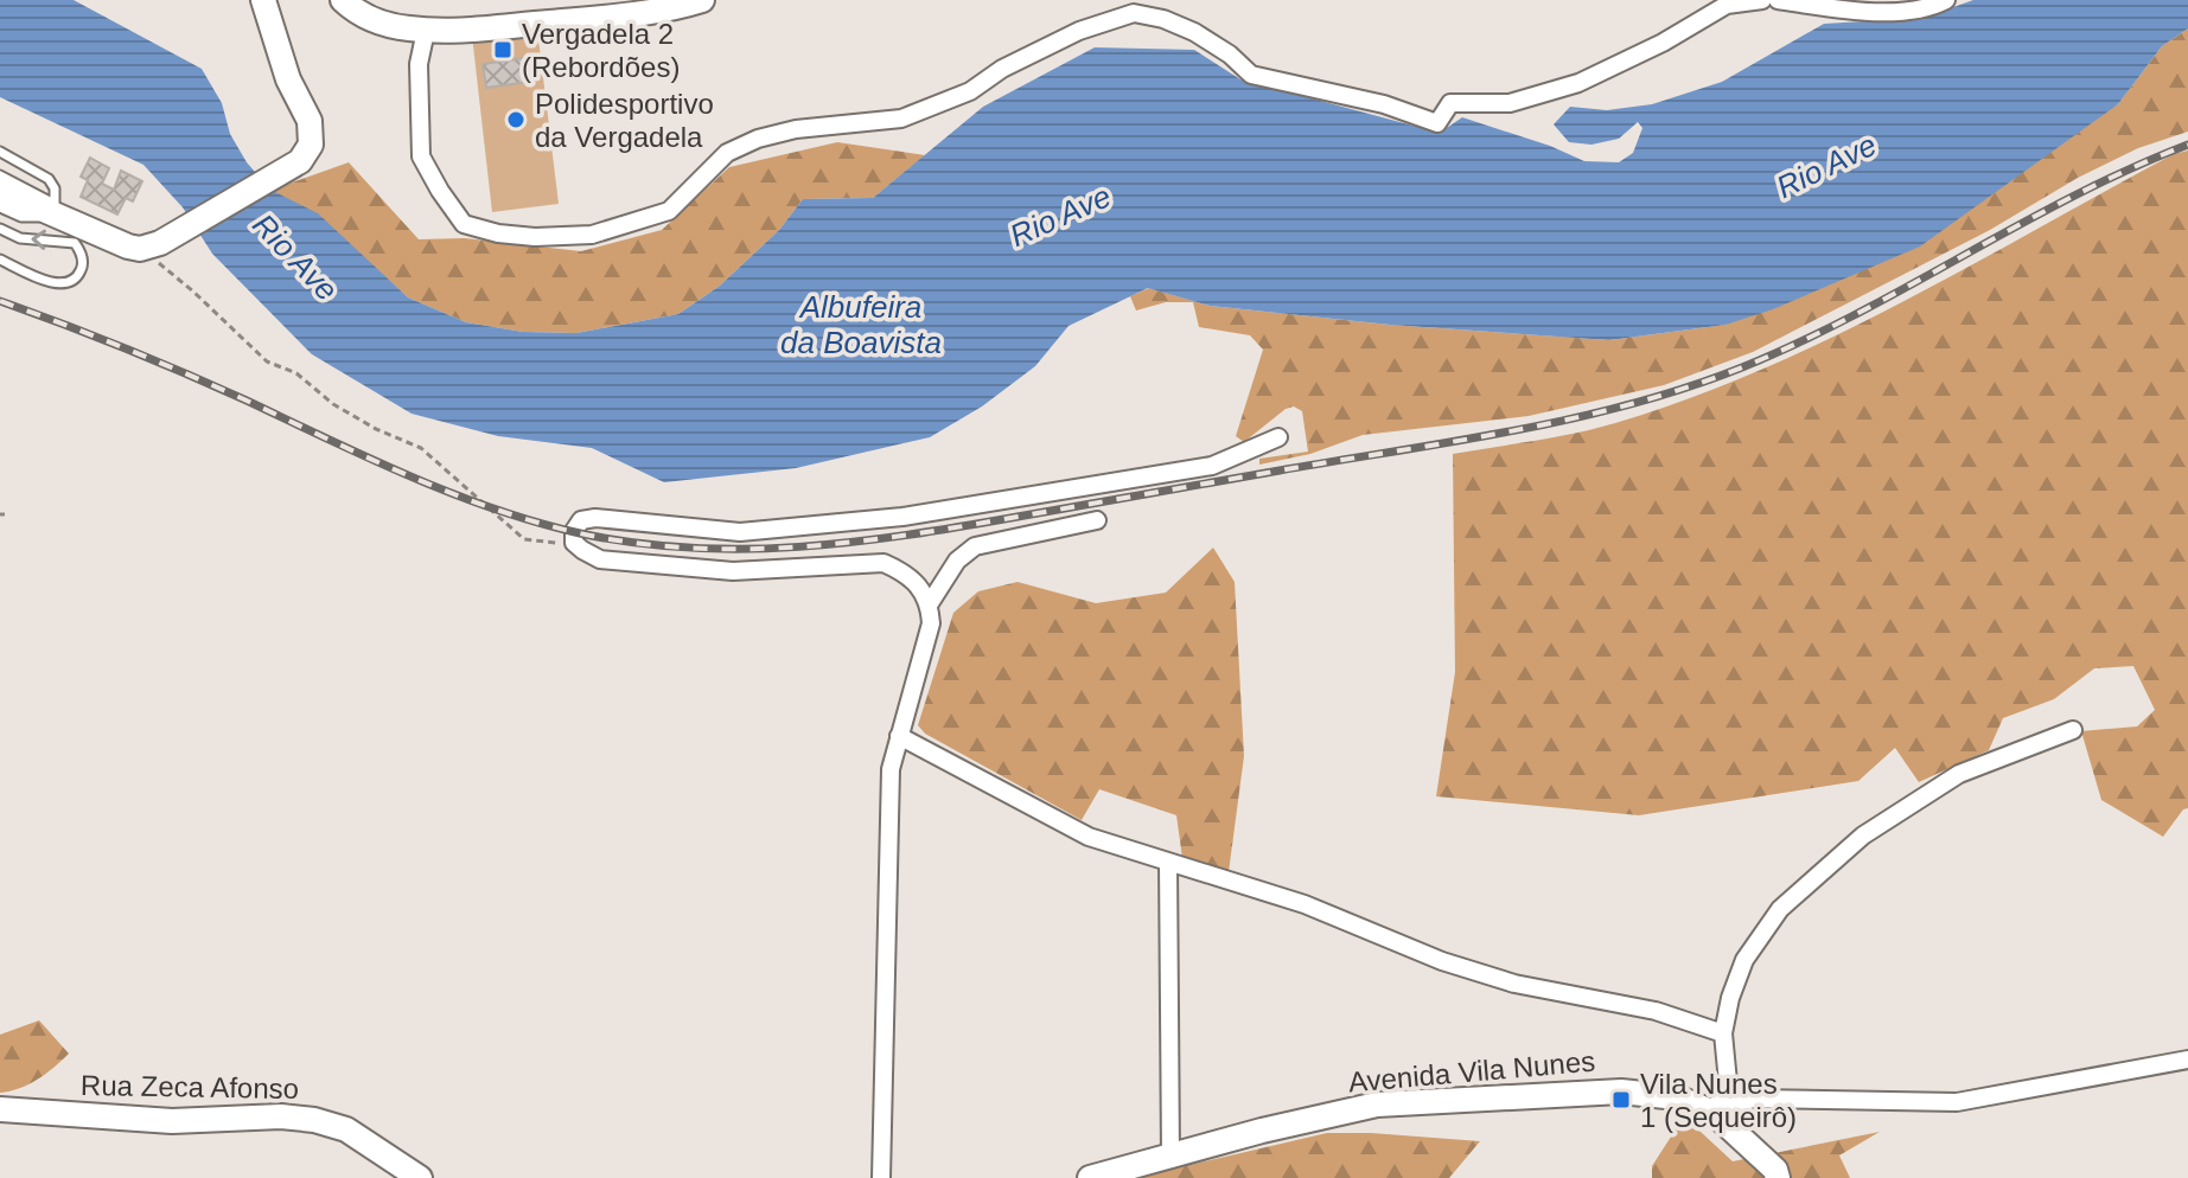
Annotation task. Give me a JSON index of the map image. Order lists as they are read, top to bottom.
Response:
{
  "streets": {
    "street": ["Avenida Vila Nunes", "Rua Zeca Afonso"]
  },
  "water": ["Rio Ave", "Albufeira da Boavista"],
  "places": {
    "transit": ["Vergadela 2 (Rebordões)", "Vila Nunes 1 (Sequeirô)"],
    "other": ["Polidesportivo da Vergadela"]
  }
}
